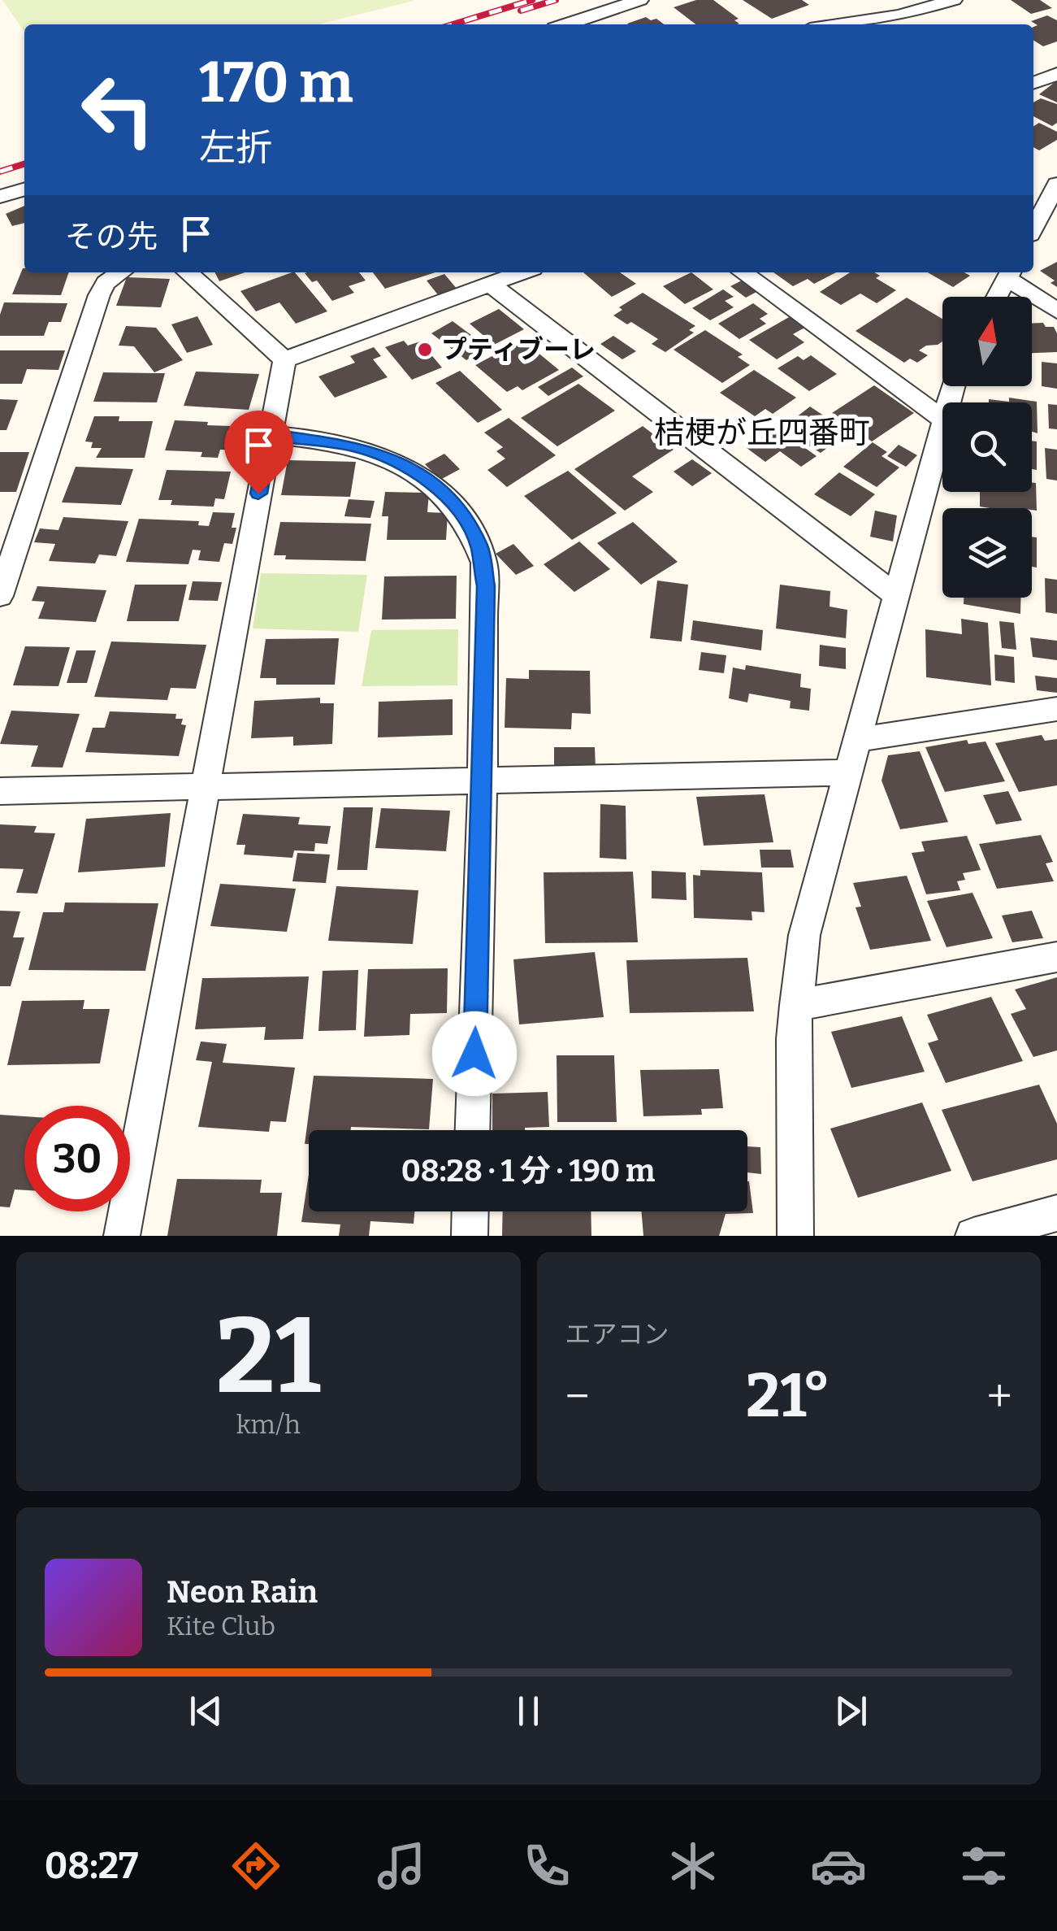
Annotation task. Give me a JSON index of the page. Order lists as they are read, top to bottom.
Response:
{
  "districts": ["桔梗が丘四番町"],
  "places": ["プティブーレ"],
  "north": "top",
  "page": {
    "turn": ["170 m", "左折"],
    "then": "その先",
    "limit": "30",
    "trip": "08:28 · 1 分 · 190 m",
    "tile": [
      ["21", "km/h"],
      "エアコン"
    ],
    "heat": ["−", "21°", "+"],
    "song": ["Neon Rain", "Kite Club"],
    "tabs": "08:27"
  }
}
